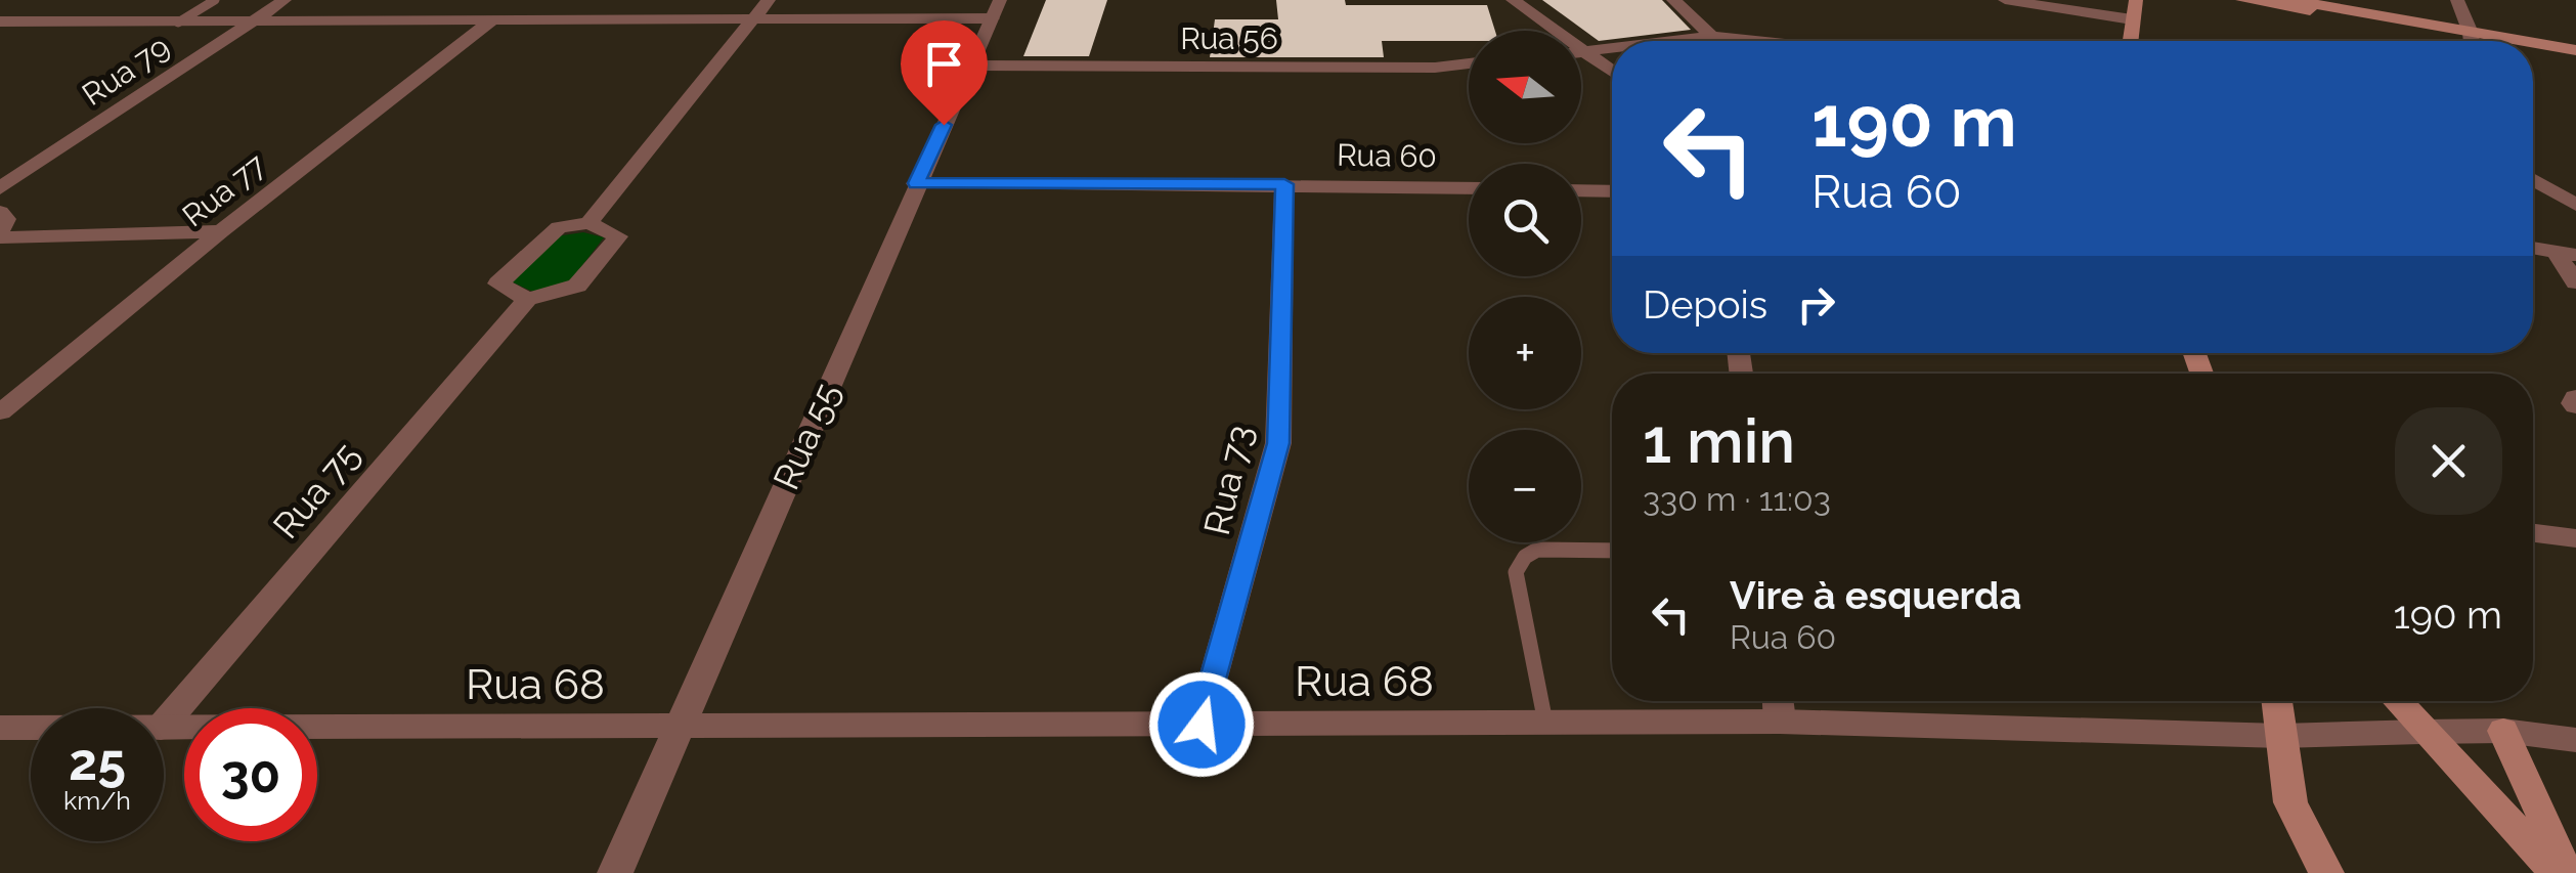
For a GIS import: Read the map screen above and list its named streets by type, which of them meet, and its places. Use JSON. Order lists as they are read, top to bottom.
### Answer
{
  "streets": {
    "street": [
      "Rua 56",
      "Rua 79",
      "Rua 60",
      "Rua 77",
      "Rua 55",
      "Rua 73",
      "Rua 75",
      "Rua 68"
    ]
  },
  "crossings": [
    ["Rua 56", "Rua 55"],
    ["Rua 60", "Rua 55"],
    ["Rua 60", "Rua 73"],
    ["Rua 55", "Rua 68"],
    ["Rua 73", "Rua 68"]
  ],
  "north": "left",
  "page": {
    "map_buttons": ["+", "−"],
    "turn": ["190 m", "Rua 60"],
    "then": "Depois",
    "heading": ["1 min", "330 m · 11:03"],
    "list": [
      {
        "name": "Vire à esquerda",
        "note": "Rua 60",
        "value": "190 m"
      }
    ],
    "speed": "25 km/h",
    "limit": "30"
  }
}
